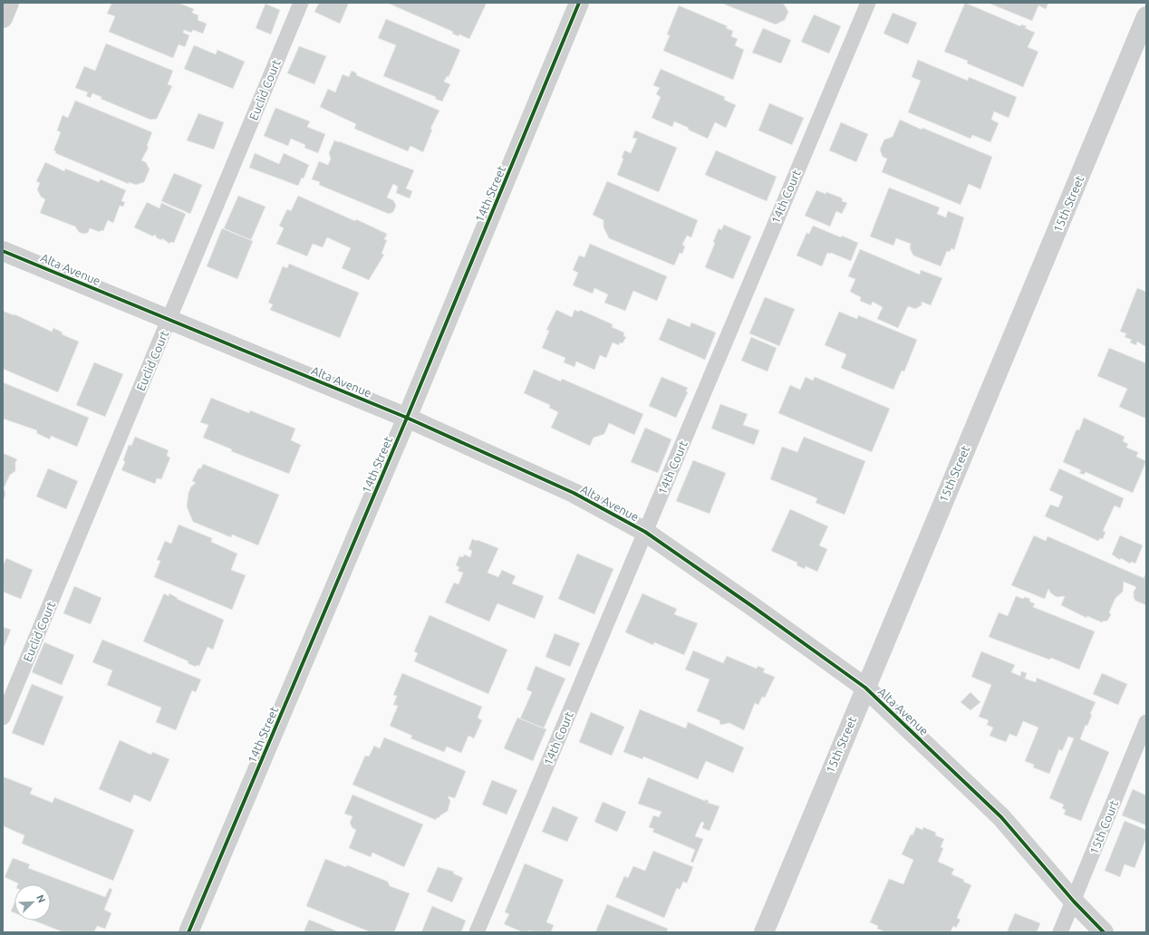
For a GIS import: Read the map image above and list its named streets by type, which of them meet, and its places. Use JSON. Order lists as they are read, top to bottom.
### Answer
{
  "streets": {
    "street": ["14th Street", "15th Street", "Alta Avenue"],
    "lane": ["Euclid Court", "14th Court", "15th Court"]
  },
  "crossings": [
    ["Euclid Court", "Alta Avenue"],
    ["14th Street", "Alta Avenue"],
    ["14th Court", "Alta Avenue"],
    ["15th Street", "Alta Avenue"],
    ["Alta Avenue", "15th Court"]
  ],
  "north": "top right"
}
